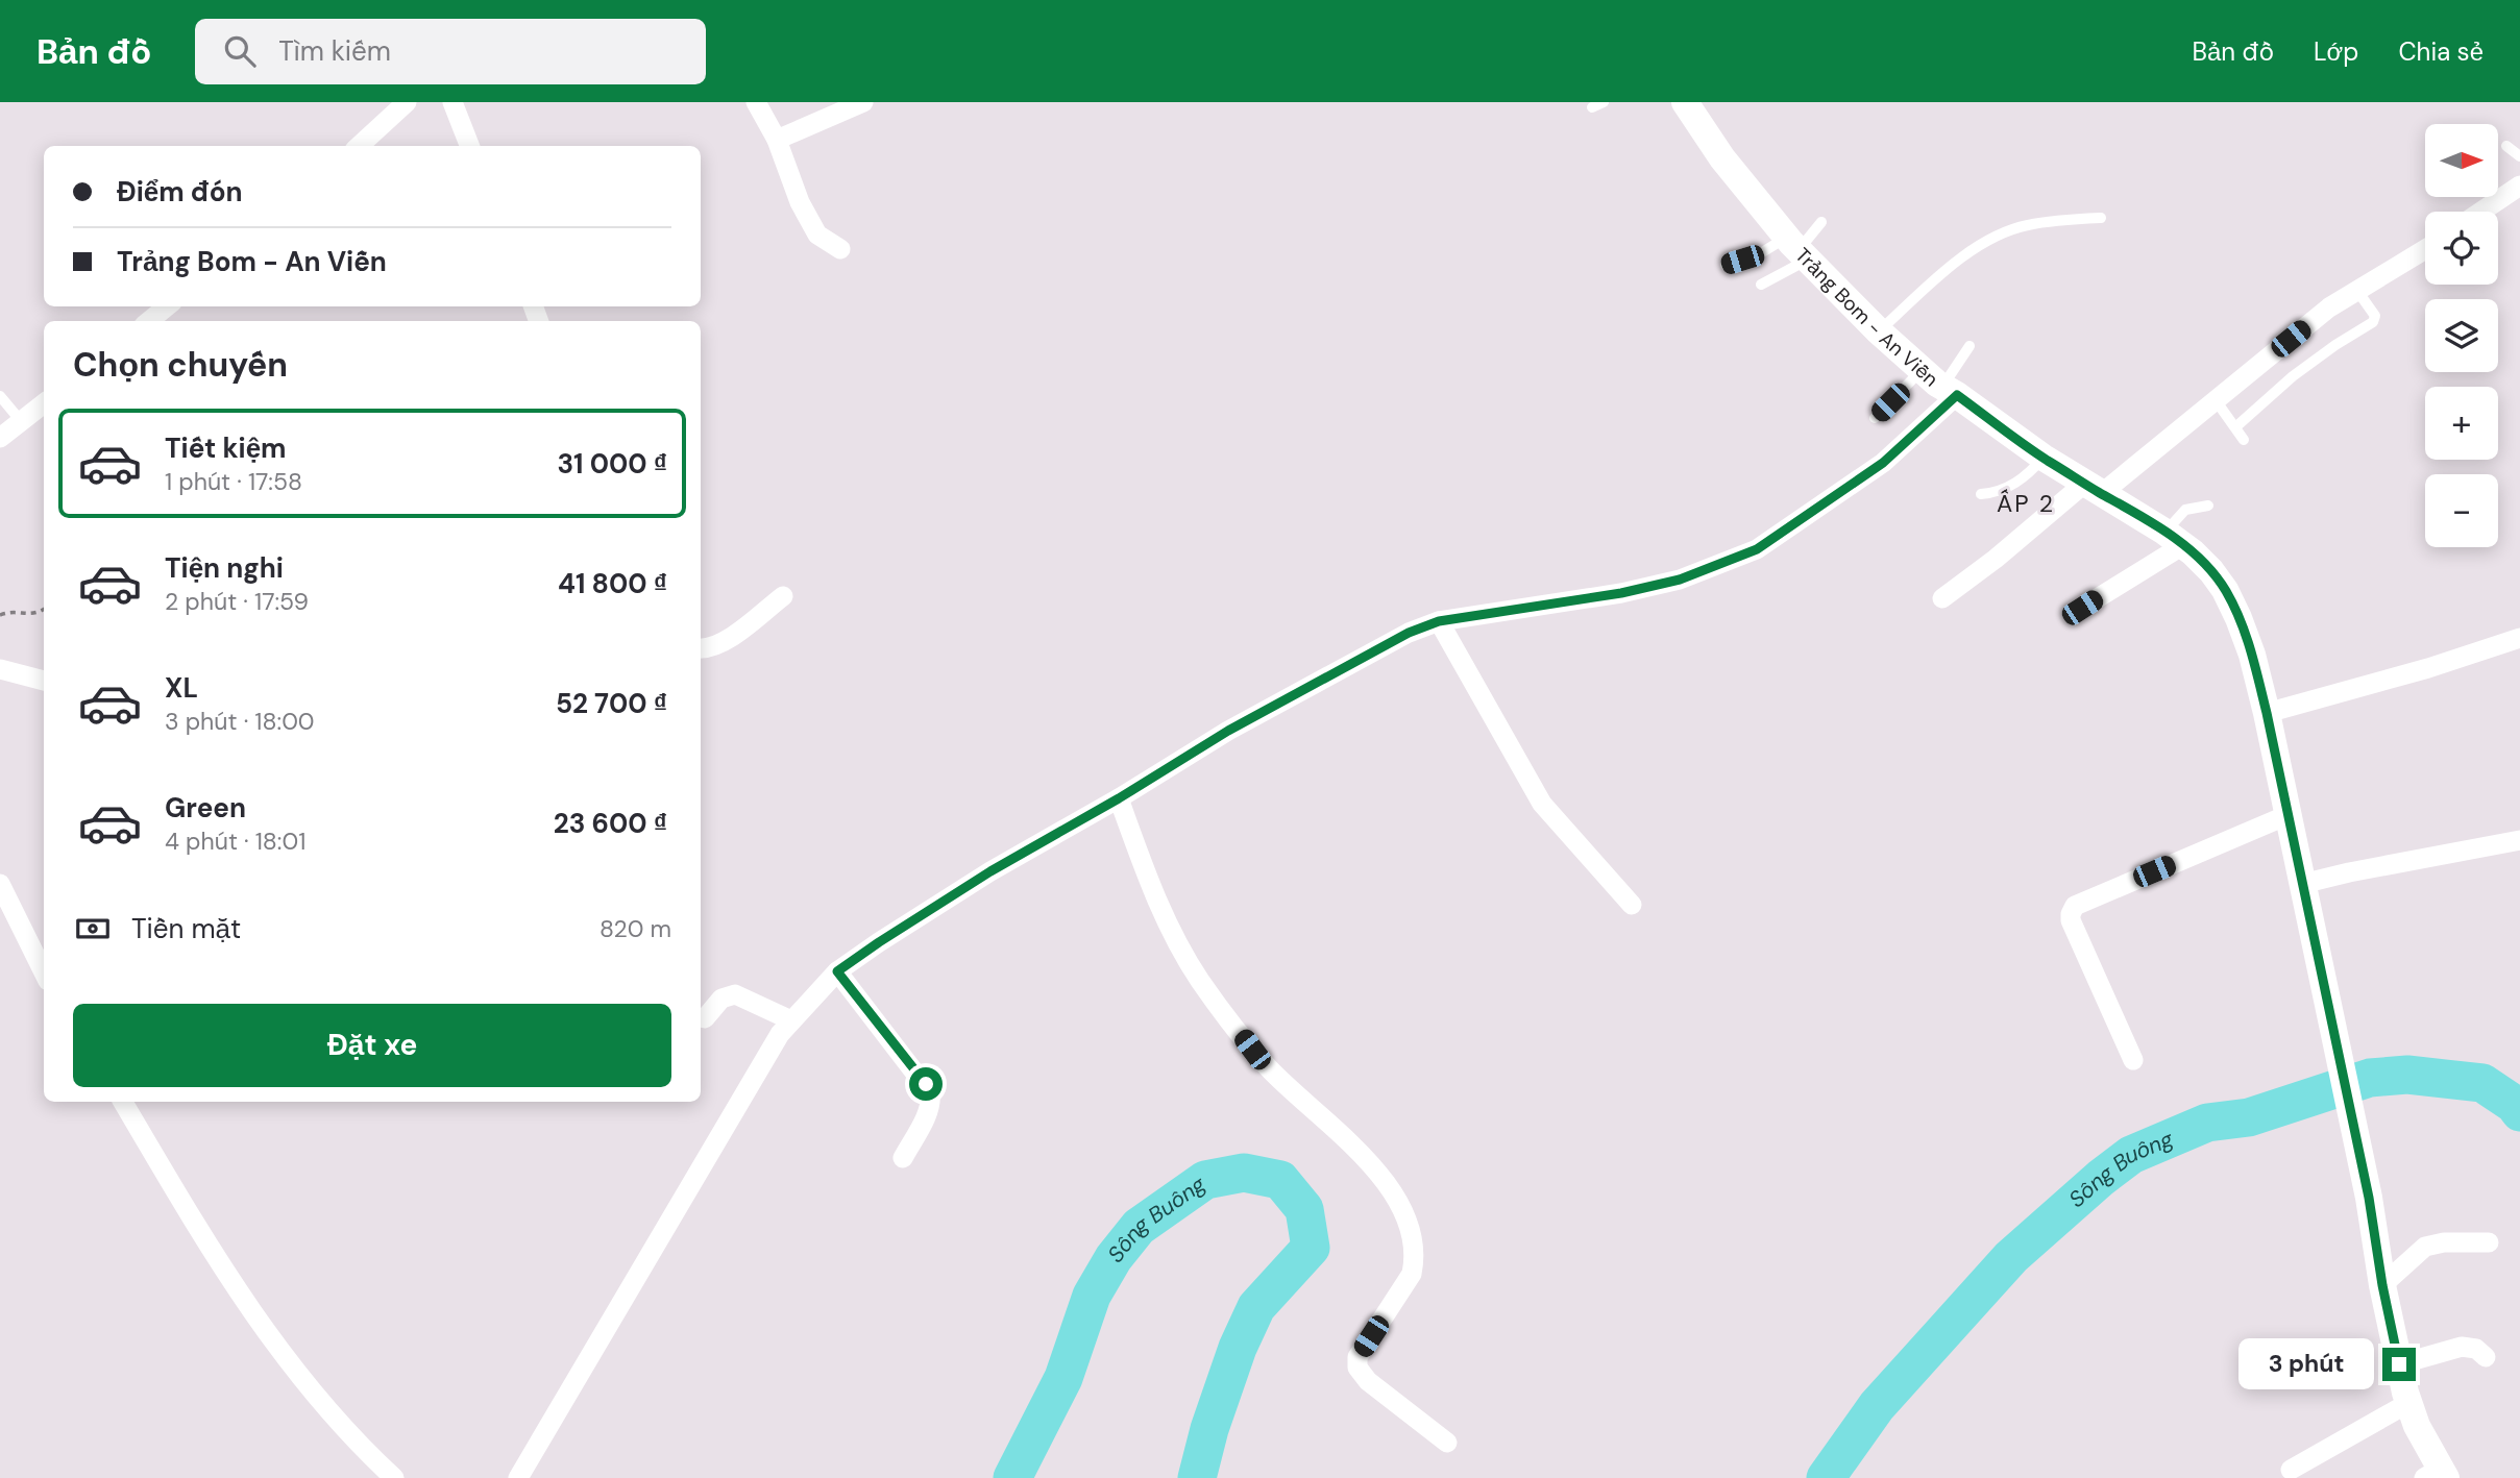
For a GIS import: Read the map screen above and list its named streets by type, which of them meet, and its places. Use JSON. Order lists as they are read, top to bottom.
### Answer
{
  "streets": {
    "main road": ["Trảng Bom - An Viễn"]
  },
  "districts": ["ẤP 2"],
  "water": ["Sông Buông"],
  "north": "right",
  "page": {
    "header": "Bản đồ",
    "search": "Tìm kiếm",
    "nav": ["Bản đồ", "Lớp", "Chia sẻ"],
    "map_buttons": ["+", "−"],
    "banner": ["Điểm đón", "Trảng Bom - An Viễn"],
    "heading": "Chọn chuyến",
    "list": [
      {
        "name": "Tiết kiệm",
        "note": "1 phút · 17:58",
        "value": "31 000 ₫"
      },
      {
        "name": "Tiện nghi",
        "note": "2 phút · 17:59",
        "value": "41 800 ₫"
      },
      {
        "name": "XL",
        "note": "3 phút · 18:00",
        "value": "52 700 ₫"
      },
      {
        "name": "Green",
        "note": "4 phút · 18:01",
        "value": "23 600 ₫"
      }
    ],
    "pay": ["Tiền mặt", "820 m"],
    "buttons": "Đặt xe",
    "bubble": "3 phút"
  }
}
